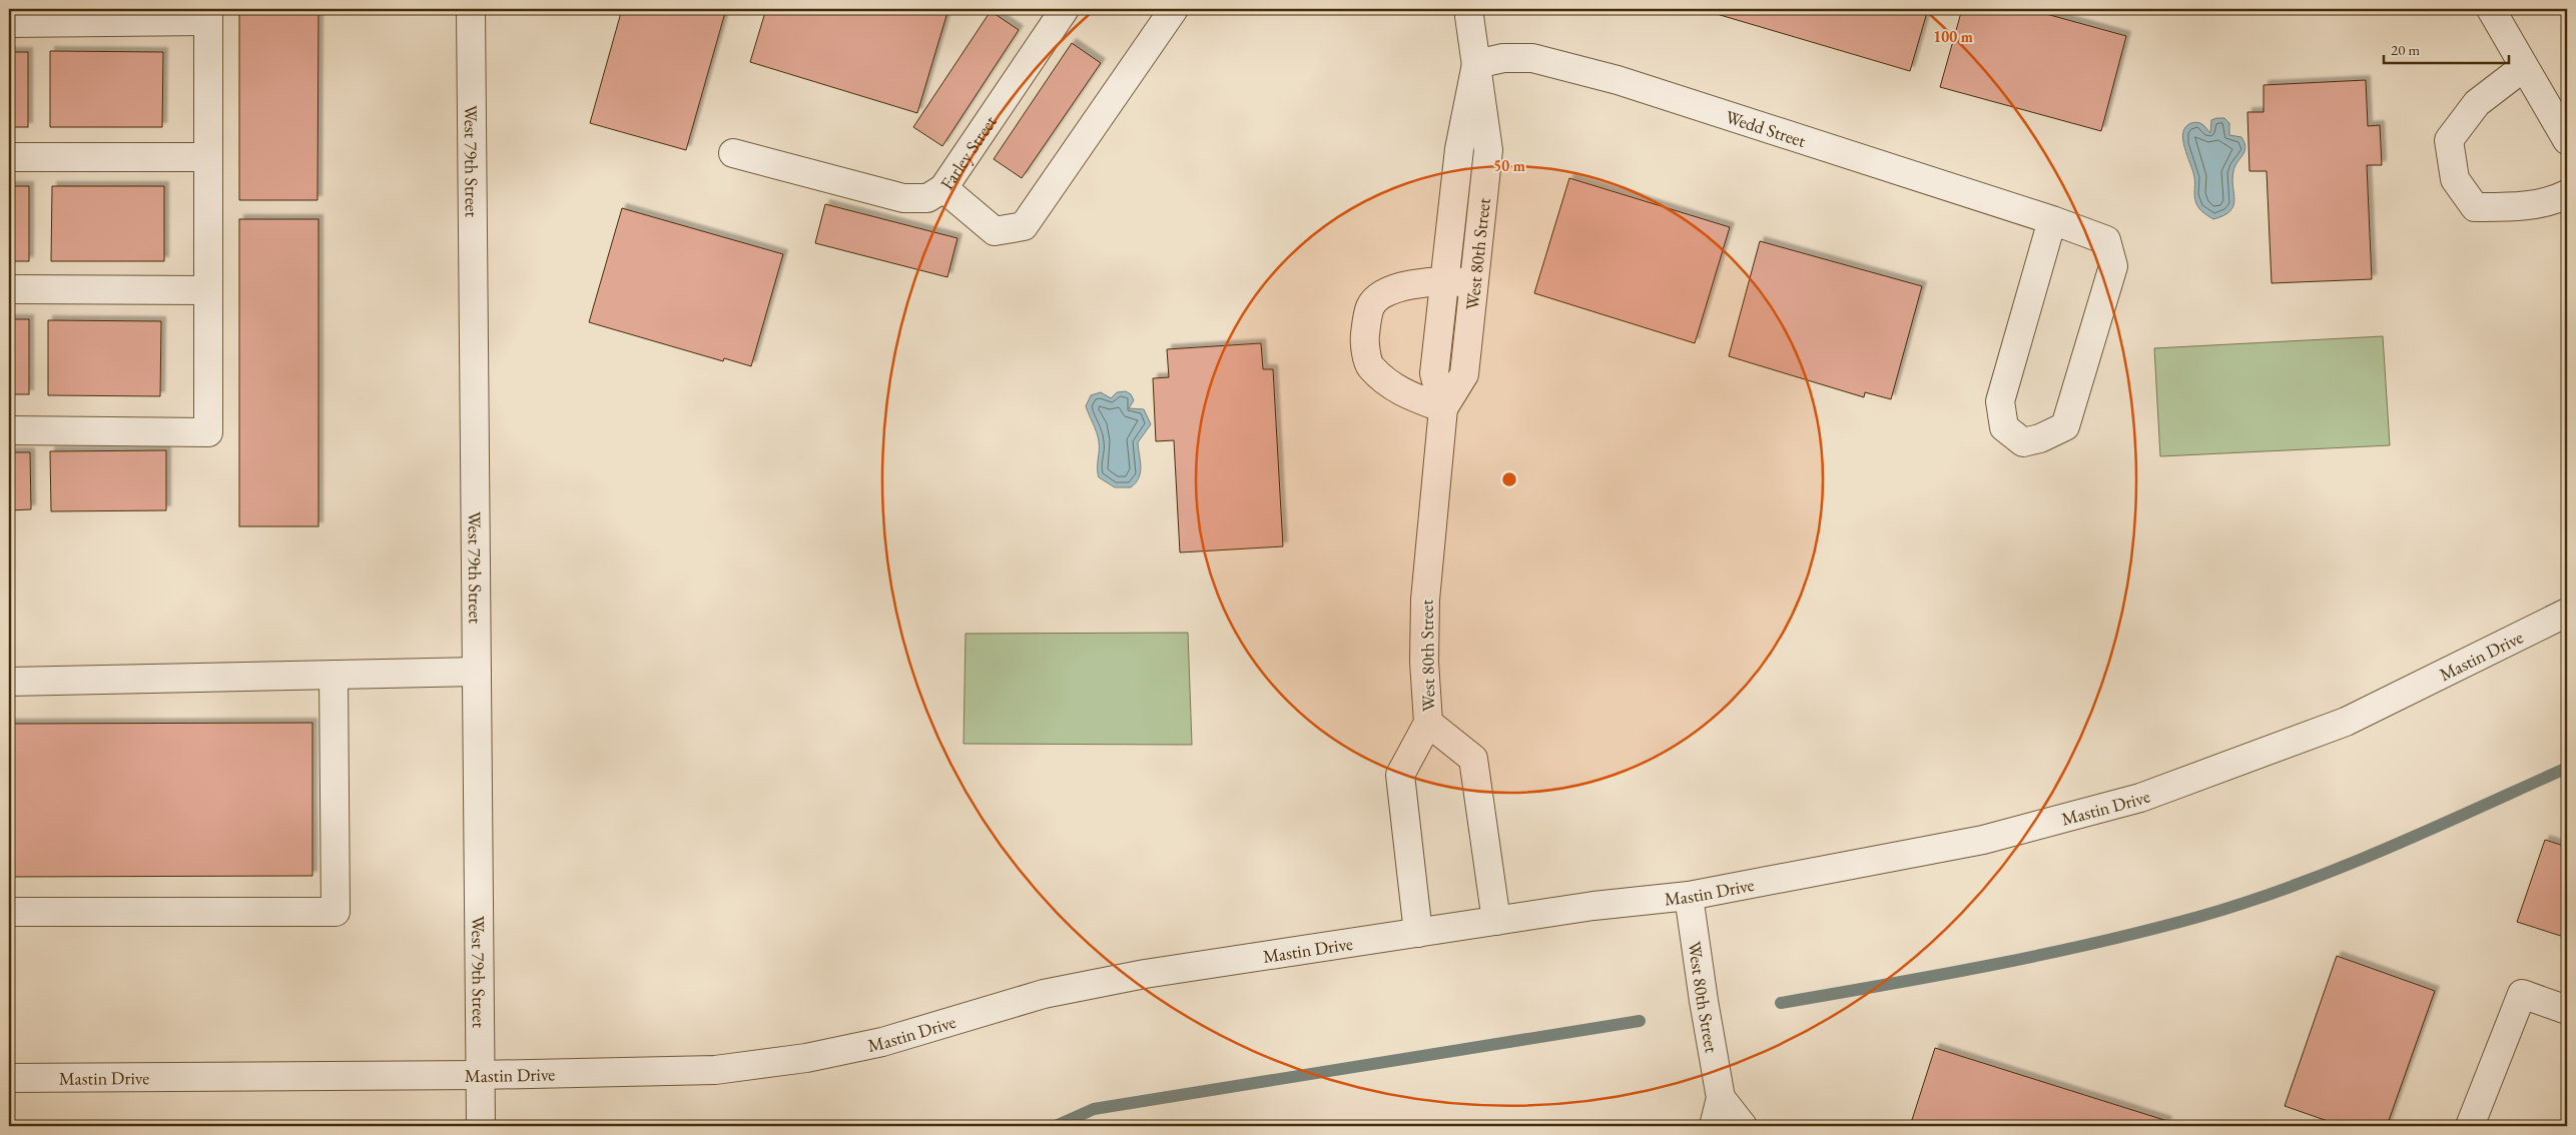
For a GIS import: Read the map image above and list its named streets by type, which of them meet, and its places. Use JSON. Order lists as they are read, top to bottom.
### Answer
{
  "streets": {
    "street": [
      "Wedd Street",
      "Farley Street",
      "West 79th Street",
      "West 80th Street",
      "Mastin Drive"
    ]
  },
  "crossings": [
    ["Wedd Street", "West 80th Street"],
    ["West 79th Street", "Mastin Drive"],
    ["West 80th Street", "Mastin Drive"]
  ],
  "scale_bar": "20 m",
  "rings": ["100 m", "50 m"]
}
